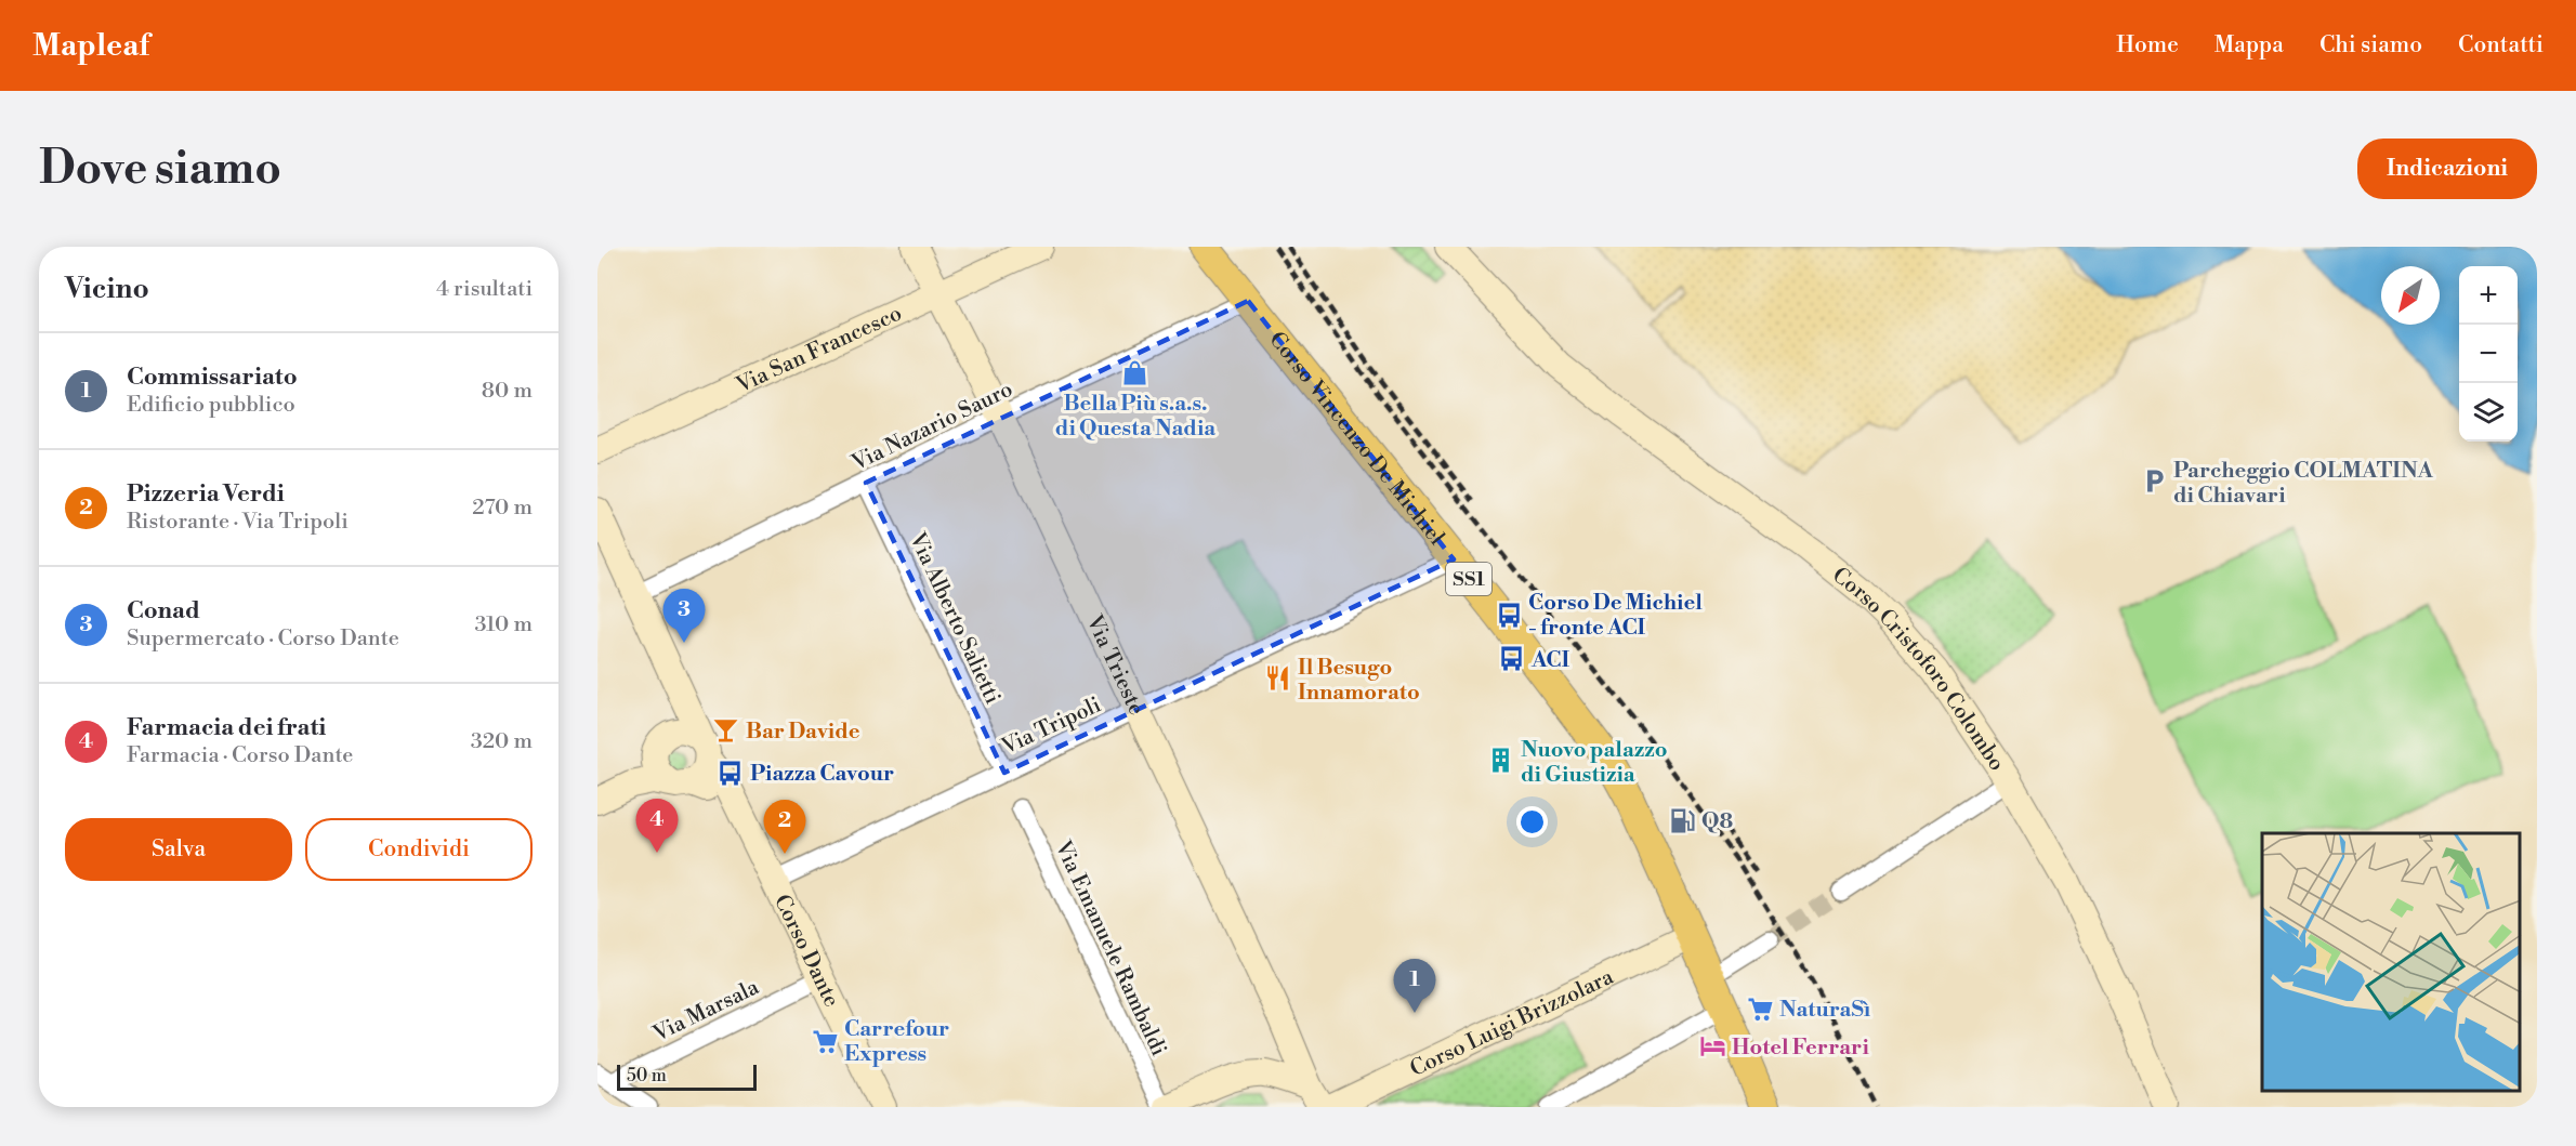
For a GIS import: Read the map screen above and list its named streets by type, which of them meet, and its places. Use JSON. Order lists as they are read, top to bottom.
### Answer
{
  "streets": {
    "main road": ["Corso Vincenzo De Michiel", "SS1"],
    "street": [
      "Via San Francesco",
      "Via Nazario Sauro",
      "Via Alberto Salietti",
      "Via Trieste",
      "Corso Cristoforo Colombo",
      "Via Tripoli",
      "Via Emanuele Rambaldi",
      "Corso Dante",
      "Via Marsala",
      "Corso Luigi Brizzolara"
    ]
  },
  "crossings": [
    ["Via San Francesco", "Via Trieste"],
    ["Via Nazario Sauro", "Corso Vincenzo De Michiel"],
    ["Via Nazario Sauro", "Via Alberto Salietti"],
    ["Via Nazario Sauro", "Via Trieste"],
    ["Via Nazario Sauro", "Corso Dante"],
    ["Corso Vincenzo De Michiel", "Via Tripoli"],
    ["Corso Vincenzo De Michiel", "Corso Luigi Brizzolara"],
    ["Via Alberto Salietti", "Via Tripoli"],
    ["Via Trieste", "Via Tripoli"],
    ["Via Tripoli", "Corso Dante"],
    ["Corso Dante", "Via Marsala"]
  ],
  "places": {
    "shop": ["Bella Più s.a.s. di Questa Nadia"],
    "parking": ["Parcheggio COLMATINA di Chiavari"],
    "bus stop": ["Corso De Michiel - fronte ACI", "ACI", "Piazza Cavour"],
    "restaurant": ["Il Besugo Innamorato"],
    "bar": ["Bar Davide"],
    "building": ["Nuovo palazzo di Giustizia"],
    "fuel station": ["Q8"],
    "supermarket": ["NaturaSì", "Carrefour Express"],
    "hotel": ["Hotel Ferrari"]
  },
  "scale_bar": "50 m",
  "north": "bottom left",
  "page": {
    "header": "Mapleaf",
    "nav": [
      "Home",
      "Mappa",
      "Chi siamo",
      "Contatti"
    ],
    "buttons": [
      "Indicazioni",
      ["Salva", "Condividi"]
    ],
    "title": "Dove siamo",
    "heading": ["Vicino", "4 risultati"],
    "map_buttons": ["+", "−"],
    "list": [
      {
        "mark": "1",
        "name": "Commissariato",
        "note": "Edificio pubblico",
        "value": "80 m"
      },
      {
        "mark": "2",
        "name": "Pizzeria Verdi",
        "note": "Ristorante · Via Tripoli",
        "value": "270 m"
      },
      {
        "mark": "3",
        "name": "Conad",
        "note": "Supermercato · Corso Dante",
        "value": "310 m"
      },
      {
        "mark": "4",
        "name": "Farmacia dei frati",
        "note": "Farmacia · Corso Dante",
        "value": "320 m"
      }
    ],
    "pins": [
      "3",
      "4",
      "2",
      "1"
    ],
    "scale": "50 m"
  }
}
